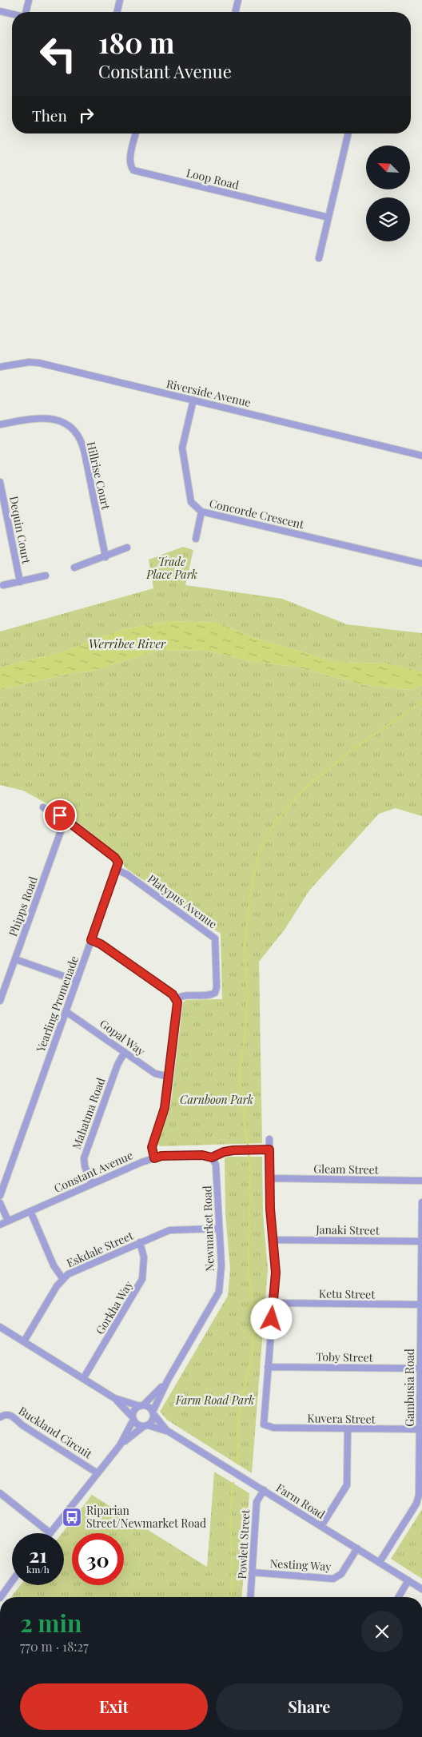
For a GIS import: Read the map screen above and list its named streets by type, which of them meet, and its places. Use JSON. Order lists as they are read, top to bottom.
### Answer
{
  "streets": {
    "street": [
      "Loop Road",
      "Riverside Avenue",
      "Hillrise Court",
      "Concorde Crescent",
      "Dequin Court",
      "Platypus Avenue",
      "Phipps Road",
      "Yearling Promenade",
      "Gopal Way",
      "Mahatma Road",
      "Gleam Street",
      "Constant Avenue",
      "Newmarket Road",
      "Janaki Street",
      "Eskdale Street",
      "Ketu Street",
      "Gorkha Way",
      "Toby Street",
      "Gambusia Road",
      "Kuvera Street",
      "Buckland Circuit",
      "Farm Road",
      "Powlett Street",
      "Nesting Way"
    ]
  },
  "crossings": [
    ["Riverside Avenue", "Concorde Crescent"],
    ["Platypus Avenue", "Yearling Promenade"],
    ["Yearling Promenade", "Gopal Way"],
    ["Gopal Way", "Mahatma Road"],
    ["Mahatma Road", "Constant Avenue"],
    ["Constant Avenue", "Newmarket Road"],
    ["Newmarket Road", "Eskdale Street"],
    ["Newmarket Road", "Farm Road"],
    ["Janaki Street", "Gambusia Road"],
    ["Eskdale Street", "Gorkha Way"],
    ["Ketu Street", "Gambusia Road"],
    ["Toby Street", "Gambusia Road"],
    ["Toby Street", "Kuvera Street"],
    ["Gambusia Road", "Kuvera Street"],
    ["Gambusia Road", "Farm Road"],
    ["Farm Road", "Powlett Street"],
    ["Farm Road", "Nesting Way"],
    ["Powlett Street", "Nesting Way"]
  ],
  "water": ["Werribee River"],
  "parks": ["Trade Place Park", "Carnboon Park", "Farm Road Park"],
  "places": {
    "bus stop": ["Riparian Street/Newmarket Road"]
  },
  "north": "top left",
  "page": {
    "turn": ["180 m", "Constant Avenue"],
    "then": "Then",
    "speed": "21 km/h",
    "limit": "30",
    "heading": ["2 min", "770 m · 18:27"],
    "buttons": ["Exit", "Share"]
  }
}
